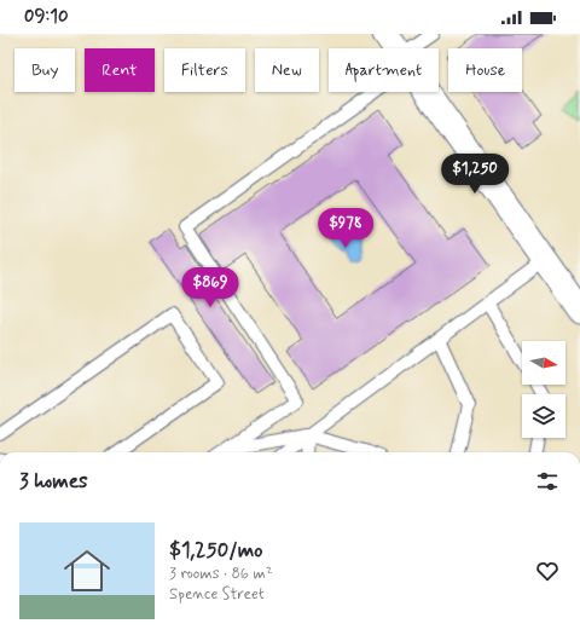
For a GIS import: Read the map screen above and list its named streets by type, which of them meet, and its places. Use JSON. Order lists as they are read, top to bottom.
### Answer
{
  "north": "right",
  "page": {
    "status": "09:10",
    "chip": [
      "Buy",
      "Rent",
      "Filters",
      "New",
      "Apartment",
      "House"
    ],
    "price": ["$1,250", "$978", "$869"],
    "heading": "3 homes",
    "list": [
      {
        "name": "$1,250/mo",
        "note": "3 rooms · 86 m² · Spence Street"
      }
    ]
  }
}
